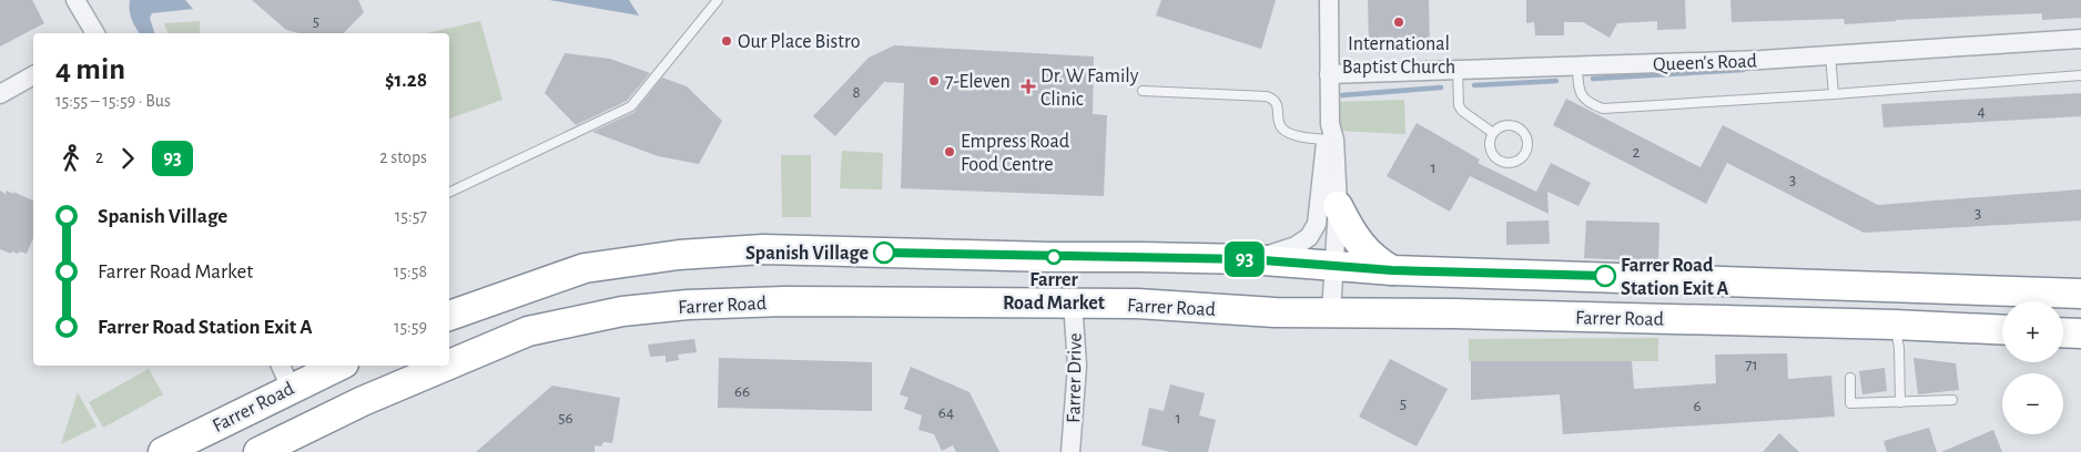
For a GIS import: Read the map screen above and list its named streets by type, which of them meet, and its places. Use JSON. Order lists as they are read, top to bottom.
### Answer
{
  "streets": {
    "highway": ["Farrer Road"],
    "street": ["Queen's Road", "Farrer Drive"]
  },
  "crossings": [
    ["Farrer Road", "Farrer Drive"]
  ],
  "places": {
    "other": [
      "International Baptist Church",
      "Our Place Bistro",
      "7-Eleven",
      "Empress Road Food Centre",
      "Spanish Village",
      "Farrer Road Market",
      "Farrer Road Station Exit A"
    ],
    "health": ["Dr. W Family Clinic"]
  },
  "lines": ["bus line 93"],
  "house_numbers": [
    "5",
    "8",
    "4",
    "2",
    "1",
    "3",
    "3",
    "71",
    "66",
    "5",
    "6",
    "64",
    "56",
    "1"
  ],
  "page": {
    "on_map": "93",
    "heading": ["4 min", "15:55 – 15:59 · Bus", "$1.28"],
    "legs": ["2", "93", "2 stops"],
    "list": [
      {
        "name": "Spanish Village",
        "value": "15:57"
      },
      {
        "name": "Farrer Road Market",
        "value": "15:58"
      },
      {
        "name": "Farrer Road Station Exit A",
        "value": "15:59"
      }
    ],
    "map_buttons": ["+", "−"]
  }
}
